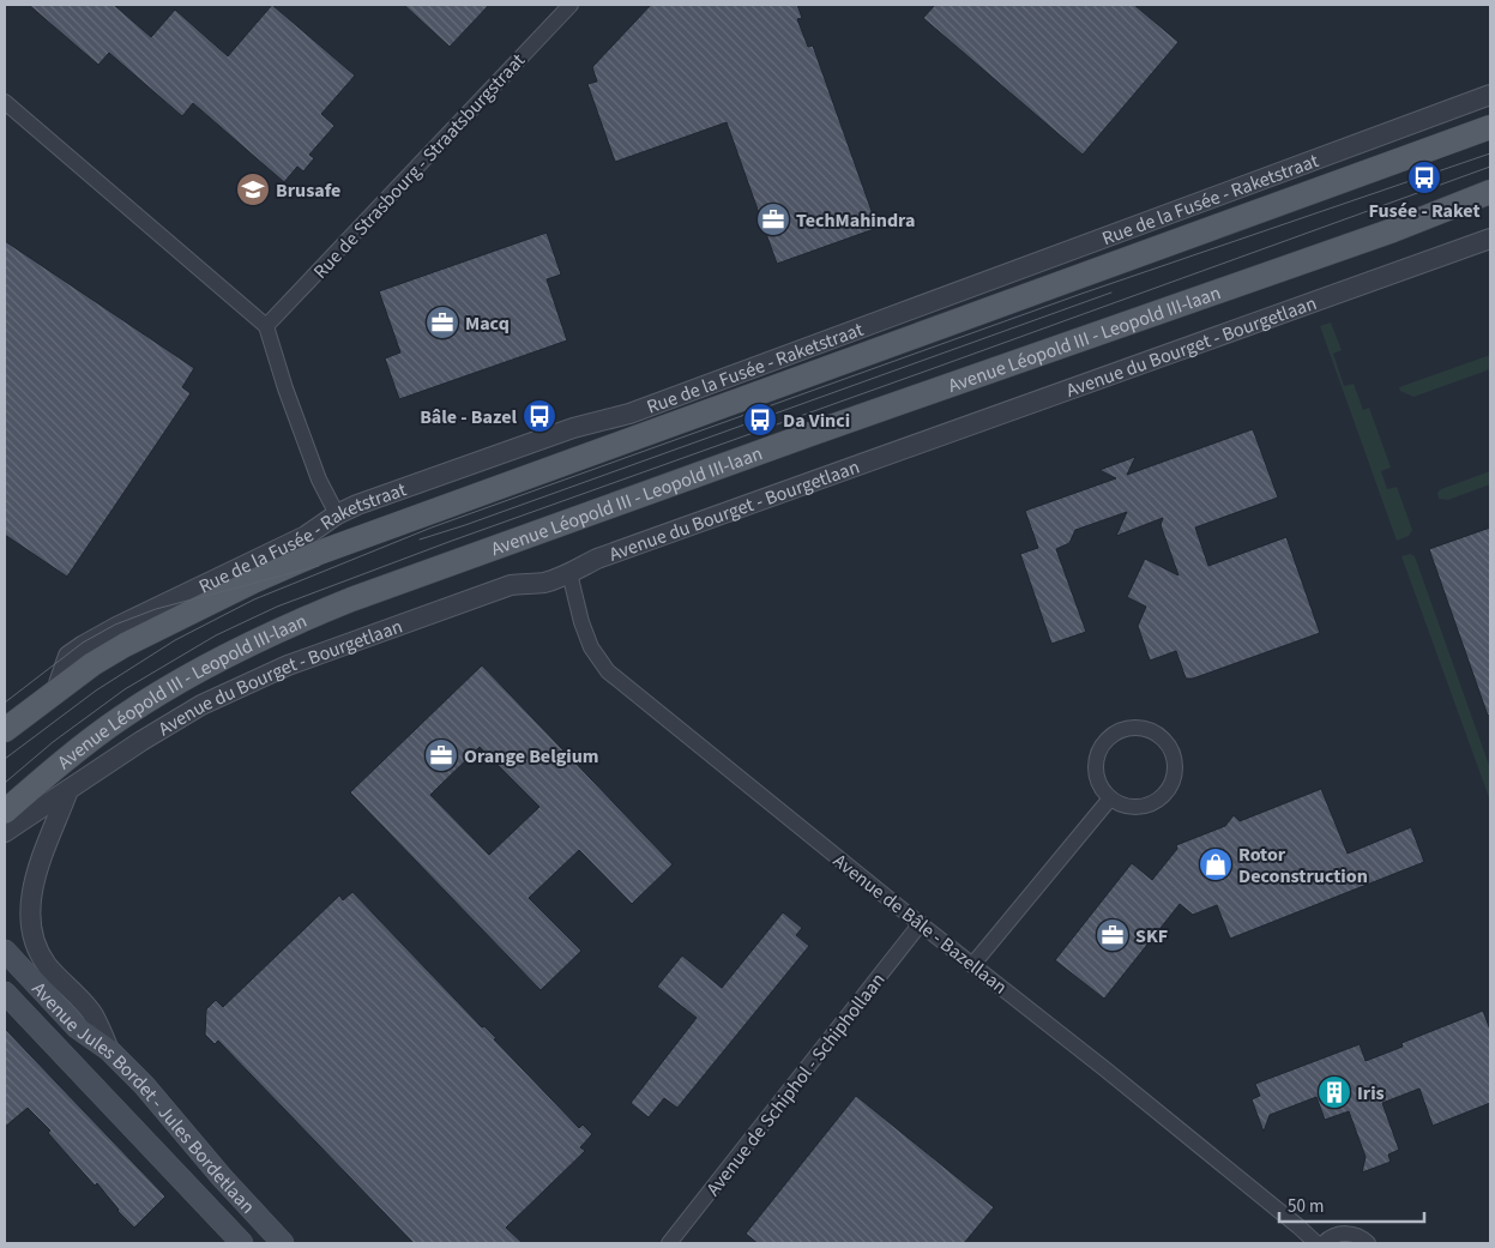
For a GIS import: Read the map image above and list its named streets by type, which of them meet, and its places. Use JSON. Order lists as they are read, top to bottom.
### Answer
{
  "streets": {
    "main road": ["Avenue Léopold III - Leopold III-laan", "Avenue Jules Bordet - Jules Bordetlaan"],
    "street": [
      "Rue de Strasbourg - Straatsburgstraat",
      "Rue de la Fusée - Raketstraat",
      "Avenue du Bourget - Bourgetlaan",
      "Avenue de Bâle - Bazellaan",
      "Avenue de Schiphol - Schiphollaan"
    ]
  },
  "crossings": [
    ["Avenue du Bourget - Bourgetlaan", "Avenue de Bâle - Bazellaan"],
    ["Avenue de Bâle - Bazellaan", "Avenue de Schiphol - Schiphollaan"]
  ],
  "places": {
    "bus stop": ["Fusée - Raket", "Bâle - Bazel", "Da Vinci"],
    "school or university": ["Brusafe"],
    "office": [
      "TechMahindra",
      "Macq",
      "Orange Belgium",
      "SKF"
    ],
    "shop": ["Rotor Deconstruction"],
    "building": ["Iris"]
  },
  "scale_bar": "50 m"
}
